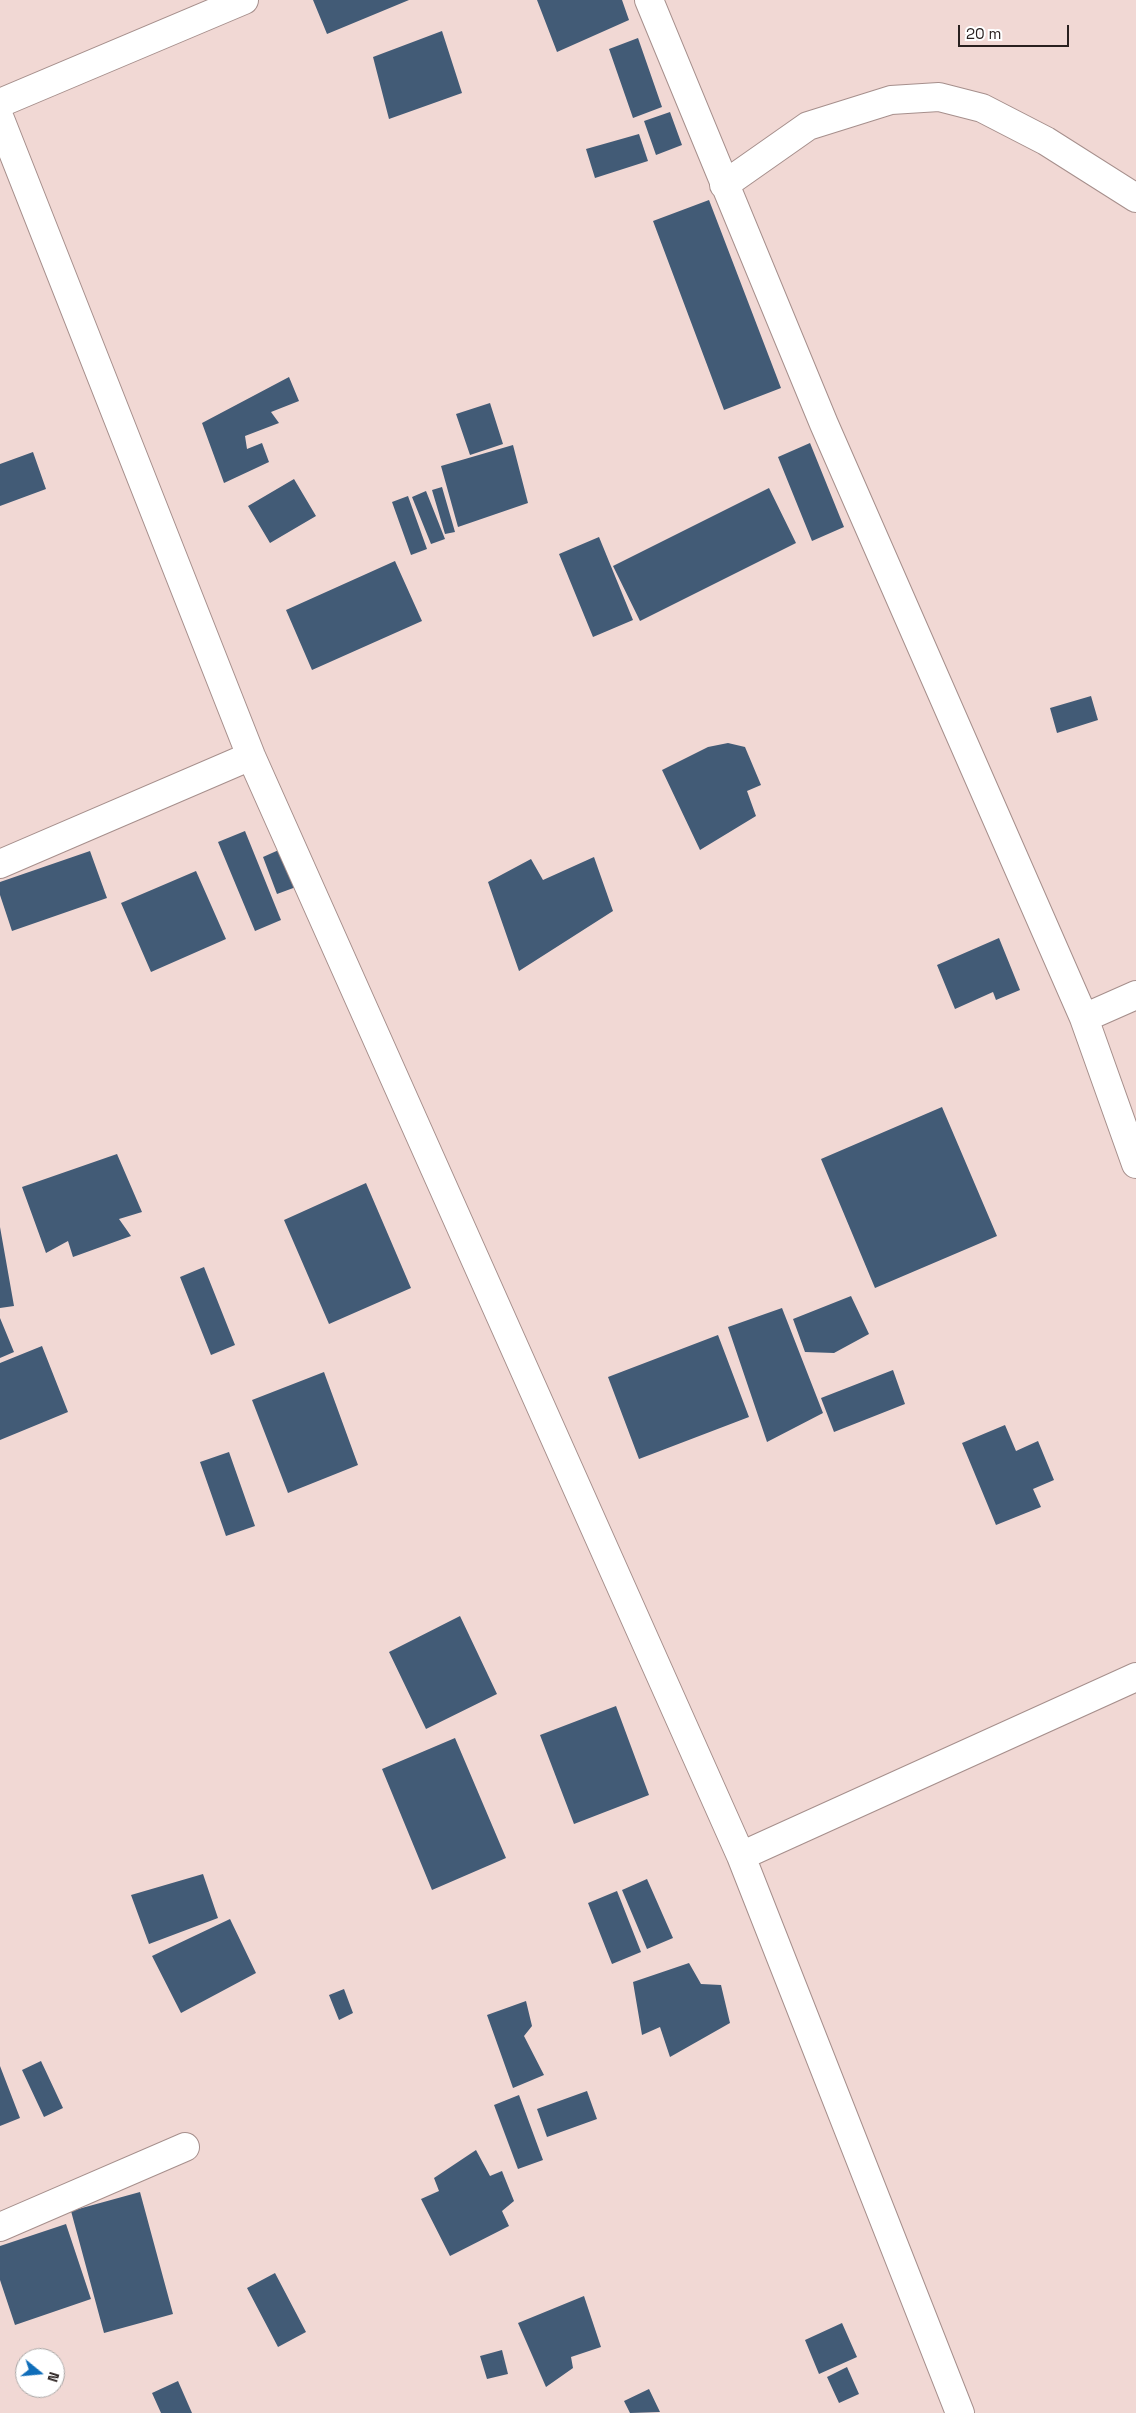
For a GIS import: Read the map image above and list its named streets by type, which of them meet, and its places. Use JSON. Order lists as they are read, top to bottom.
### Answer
{
  "scale_bar": "20 m",
  "north": "right"
}
